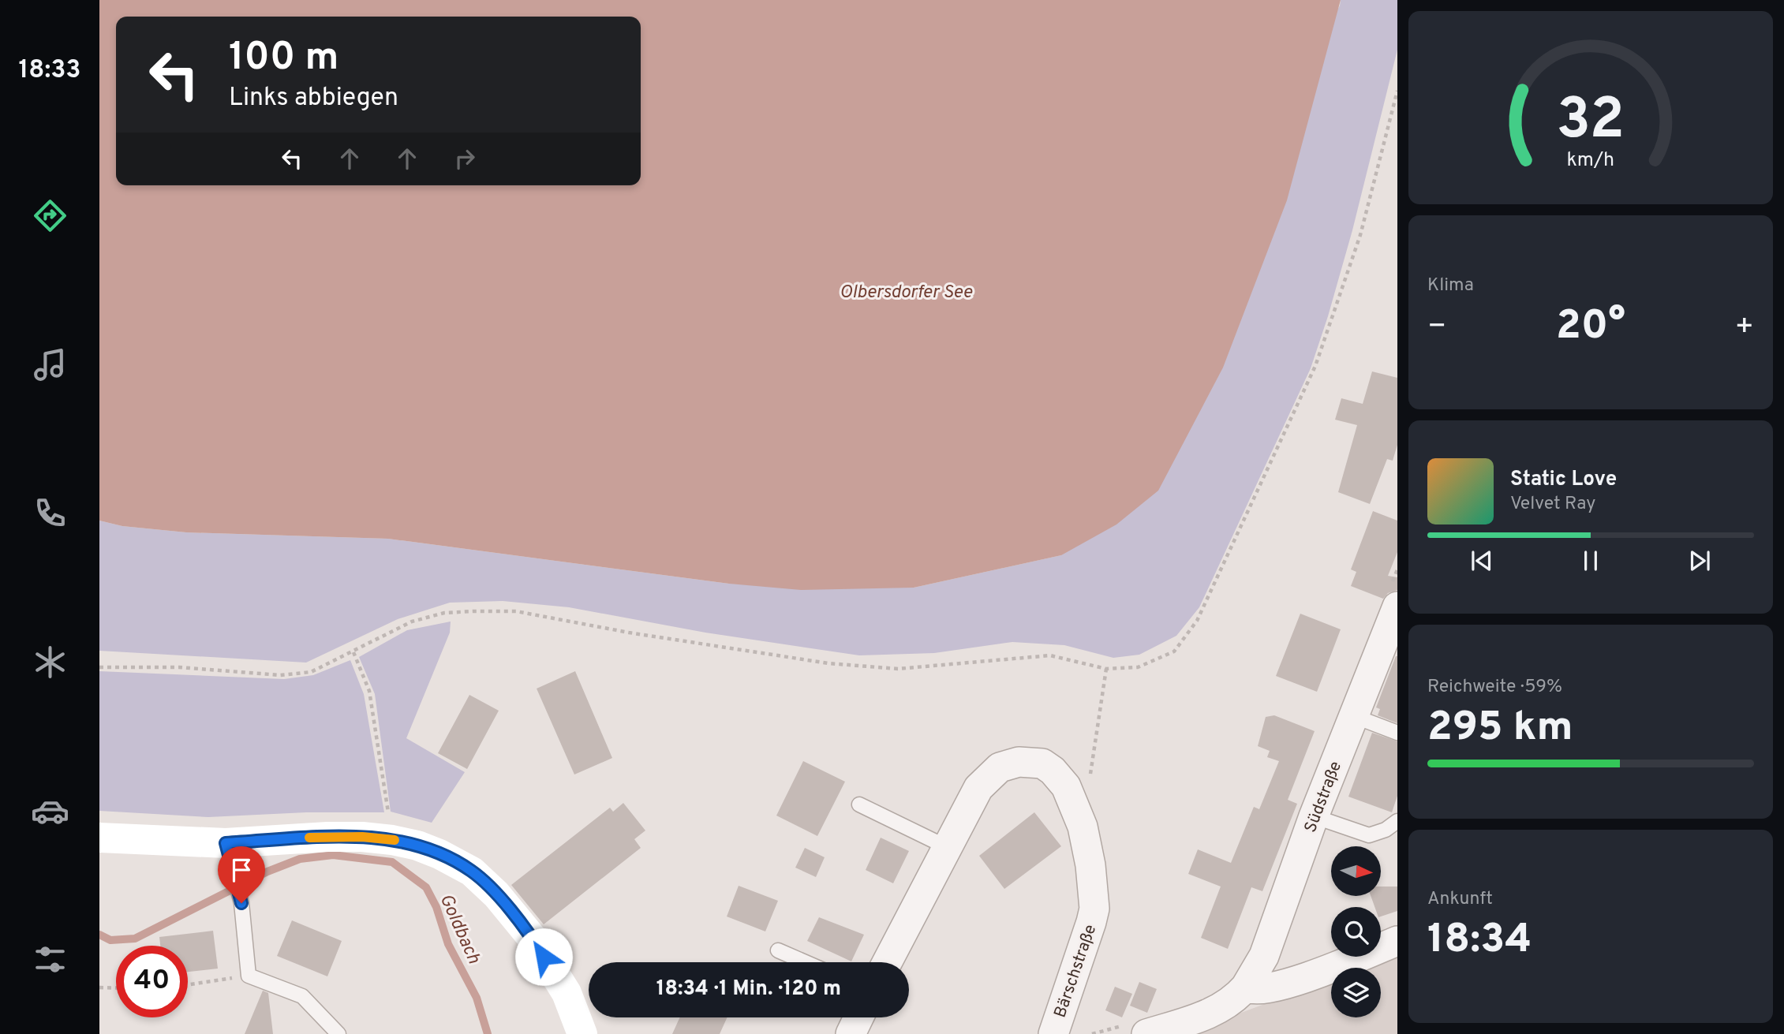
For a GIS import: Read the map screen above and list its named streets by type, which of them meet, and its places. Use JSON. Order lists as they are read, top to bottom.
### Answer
{
  "streets": {
    "street": ["Südstraße", "Bärschstraße"]
  },
  "water": ["Olbersdorfer See", "Goldbach"],
  "north": "right",
  "page": {
    "tabs": "18:33",
    "turn": ["100 m", "Links abbiegen"],
    "tile": [
      "Klima",
      ["Reichweite · 59%", "295 km"],
      ["Ankunft", "18:34"]
    ],
    "heat": ["−", "20°", "+"],
    "song": ["Static Love", "Velvet Ray"],
    "limit": "40",
    "trip": "18:34 · 1 Min. · 120 m",
    "gauge": ["32", "km/h"]
  }
}
